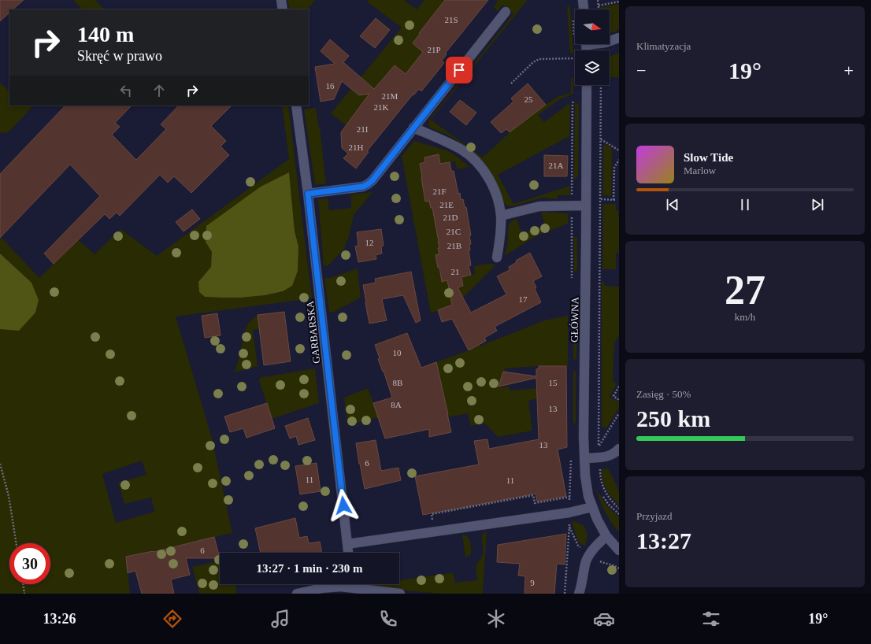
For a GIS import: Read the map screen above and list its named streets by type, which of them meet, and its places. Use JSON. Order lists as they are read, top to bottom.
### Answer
{
  "streets": {
    "street": ["GŁÓWNA", "GARBARSKA"]
  },
  "house_numbers": [
    "21S",
    "21P",
    "16",
    "21M",
    "25",
    "21K",
    "21I",
    "21H",
    "21A",
    "21F",
    "21E",
    "21D",
    "21C",
    "12",
    "21B",
    "21",
    "17",
    "10",
    "8B",
    "15",
    "8A",
    "13",
    "13",
    "6",
    "11",
    "11",
    "6",
    "9"
  ],
  "north": "right",
  "page": {
    "tile": [
      "Klimatyzacja",
      ["27", "km/h"],
      ["Zasięg · 50%", "250 km"],
      ["Przyjazd", "13:27"]
    ],
    "turn": ["140 m", "Skręć w prawo"],
    "heat": ["−", "19°", "+"],
    "song": ["Slow Tide", "Marlow"],
    "limit": "30",
    "trip": "13:27 · 1 min · 230 m",
    "tabs": ["13:26", "19°"]
  }
}
